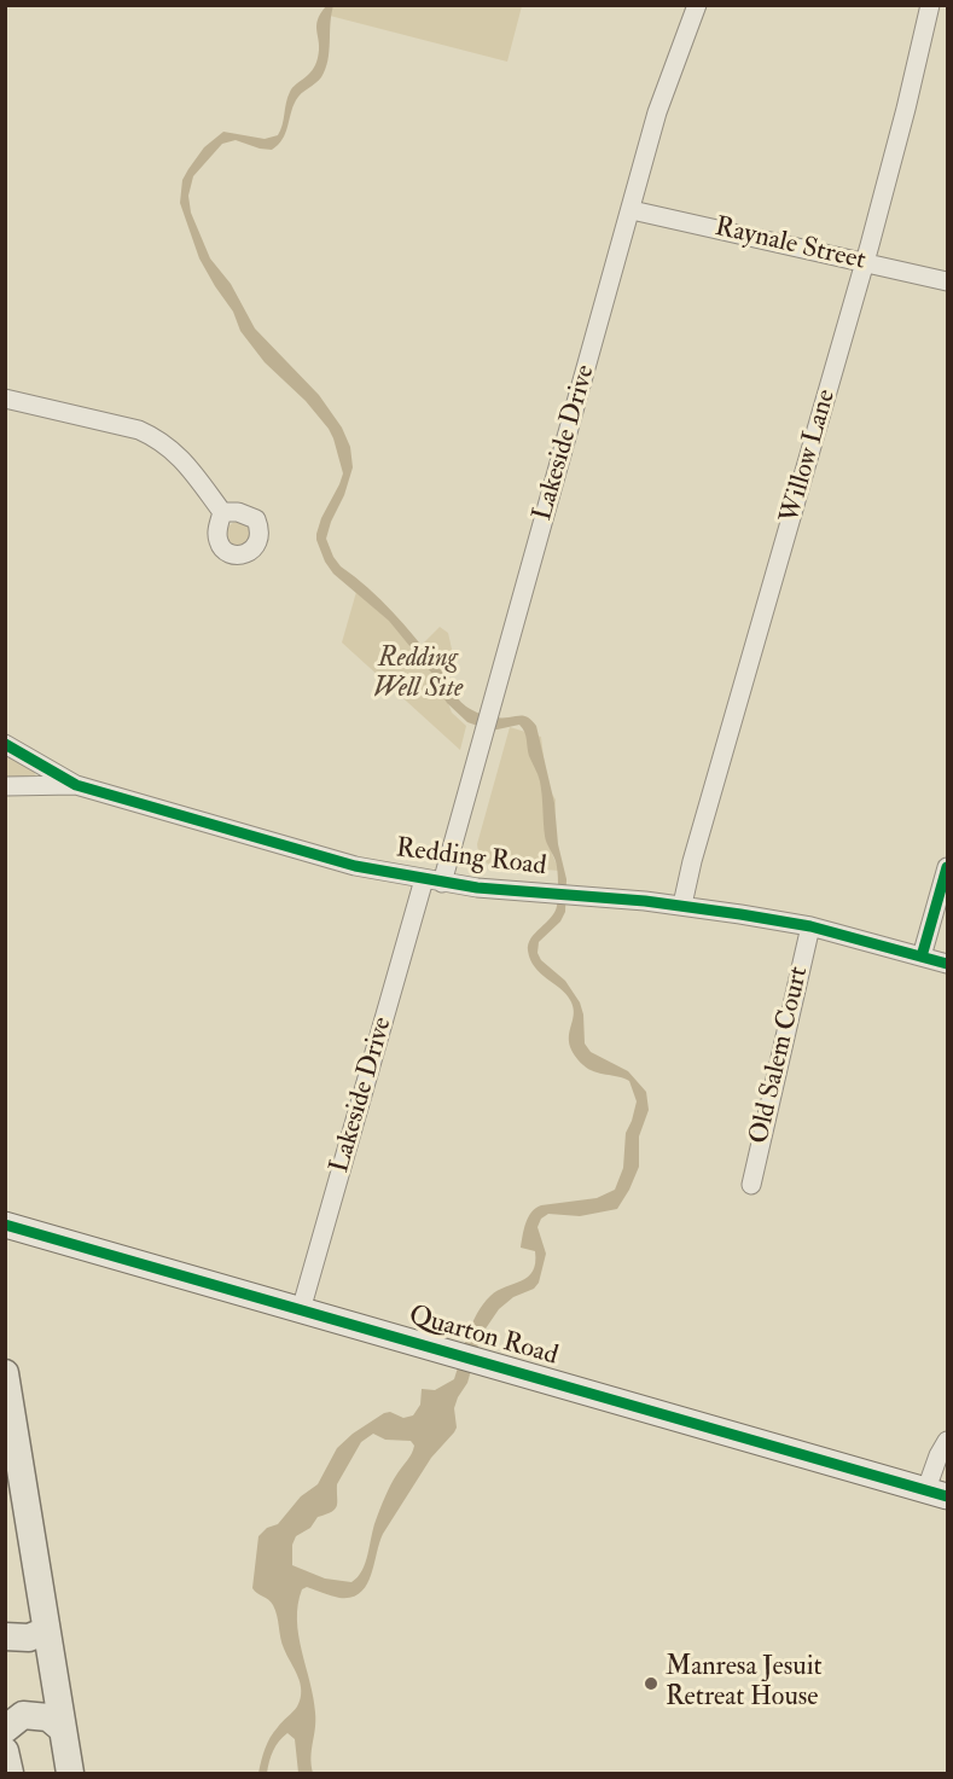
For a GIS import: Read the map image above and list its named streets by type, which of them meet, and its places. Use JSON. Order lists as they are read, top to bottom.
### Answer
{
  "streets": {
    "street": [
      "Raynale Street",
      "Lakeside Drive",
      "Willow Lane",
      "Redding Road",
      "Old Salem Court",
      "Quarton Road"
    ]
  },
  "crossings": [
    ["Raynale Street", "Lakeside Drive"],
    ["Raynale Street", "Willow Lane"],
    ["Lakeside Drive", "Redding Road"],
    ["Lakeside Drive", "Quarton Road"],
    ["Willow Lane", "Redding Road"],
    ["Redding Road", "Old Salem Court"]
  ],
  "parks": ["Redding Well Site"],
  "places": ["Manresa Jesuit Retreat House"]
}
